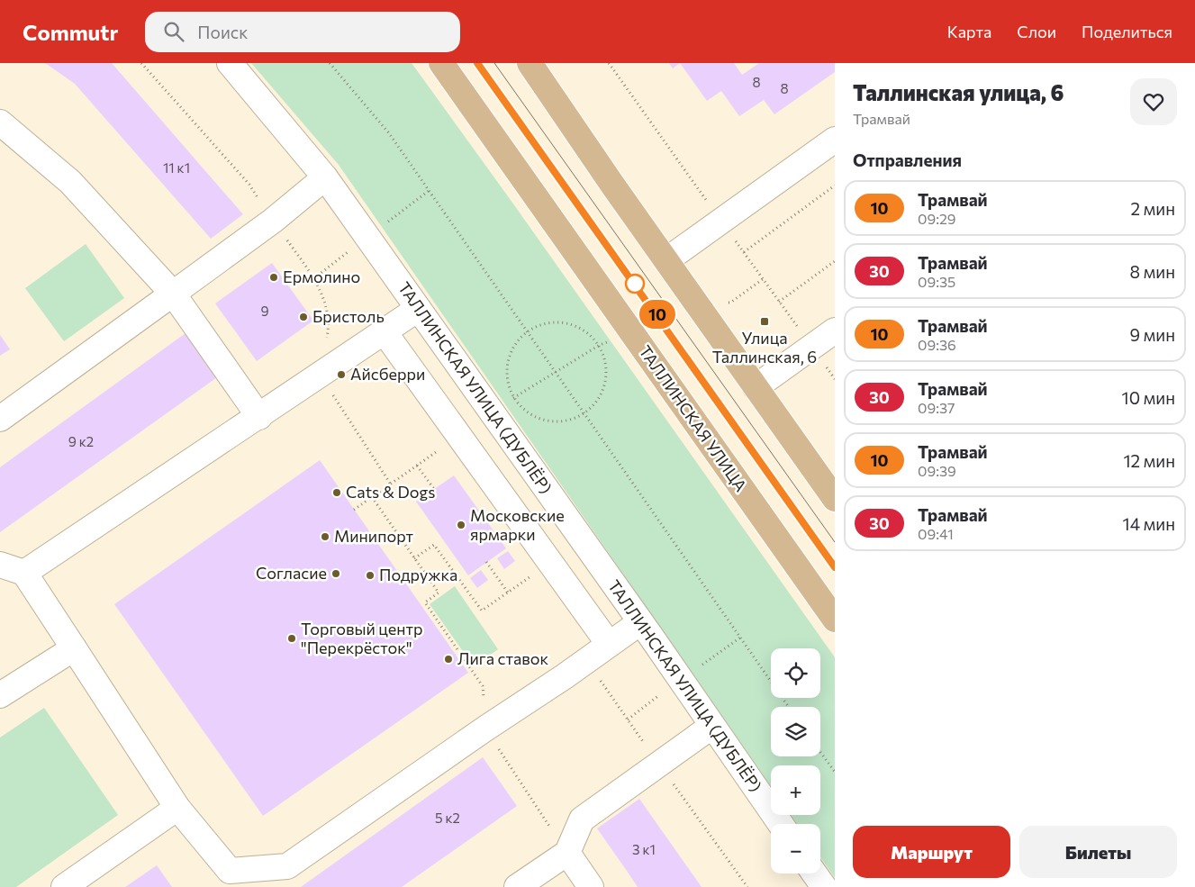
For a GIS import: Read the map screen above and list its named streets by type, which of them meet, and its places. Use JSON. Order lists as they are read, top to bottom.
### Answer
{
  "streets": {
    "main road": ["ТАЛЛИНСКАЯ УЛИЦА"],
    "street": ["ТАЛЛИНСКАЯ УЛИЦА (ДУБЛЁР)"]
  },
  "places": {
    "other": [
      "Ермолино",
      "Бристоль",
      "Айсберри",
      "Cats & Dogs",
      "Московские ярмарки",
      "Минипорт",
      "Согласие",
      "Подружка",
      "Торговый центр \"Перекрёсток\"",
      "Лига ставок"
    ],
    "transit": ["Улица Таллинская, 6"]
  },
  "lines": ["tram line 10"],
  "house_numbers": [
    "8",
    "8",
    "11 к1",
    "9",
    "9 к2",
    "5 к2",
    "3 к1"
  ],
  "page": {
    "header": "Commutr",
    "search": "Поиск",
    "nav": ["Карта", "Слои", "Поделиться"],
    "on_map": "10",
    "heading": [
      ["Таллинская улица, 6", "Трамвай"],
      "Отправления"
    ],
    "list": [
      {
        "mark": "10",
        "name": "Трамвай",
        "note": "09:29",
        "value": "2 мин"
      },
      {
        "mark": "30",
        "name": "Трамвай",
        "note": "09:35",
        "value": "8 мин"
      },
      {
        "mark": "10",
        "name": "Трамвай",
        "note": "09:36",
        "value": "9 мин"
      },
      {
        "mark": "30",
        "name": "Трамвай",
        "note": "09:37",
        "value": "10 мин"
      },
      {
        "mark": "10",
        "name": "Трамвай",
        "note": "09:39",
        "value": "12 мин"
      },
      {
        "mark": "30",
        "name": "Трамвай",
        "note": "09:41",
        "value": "14 мин"
      }
    ],
    "map_buttons": ["+", "−"],
    "buttons": ["Маршрут", "Билеты"]
  }
}
